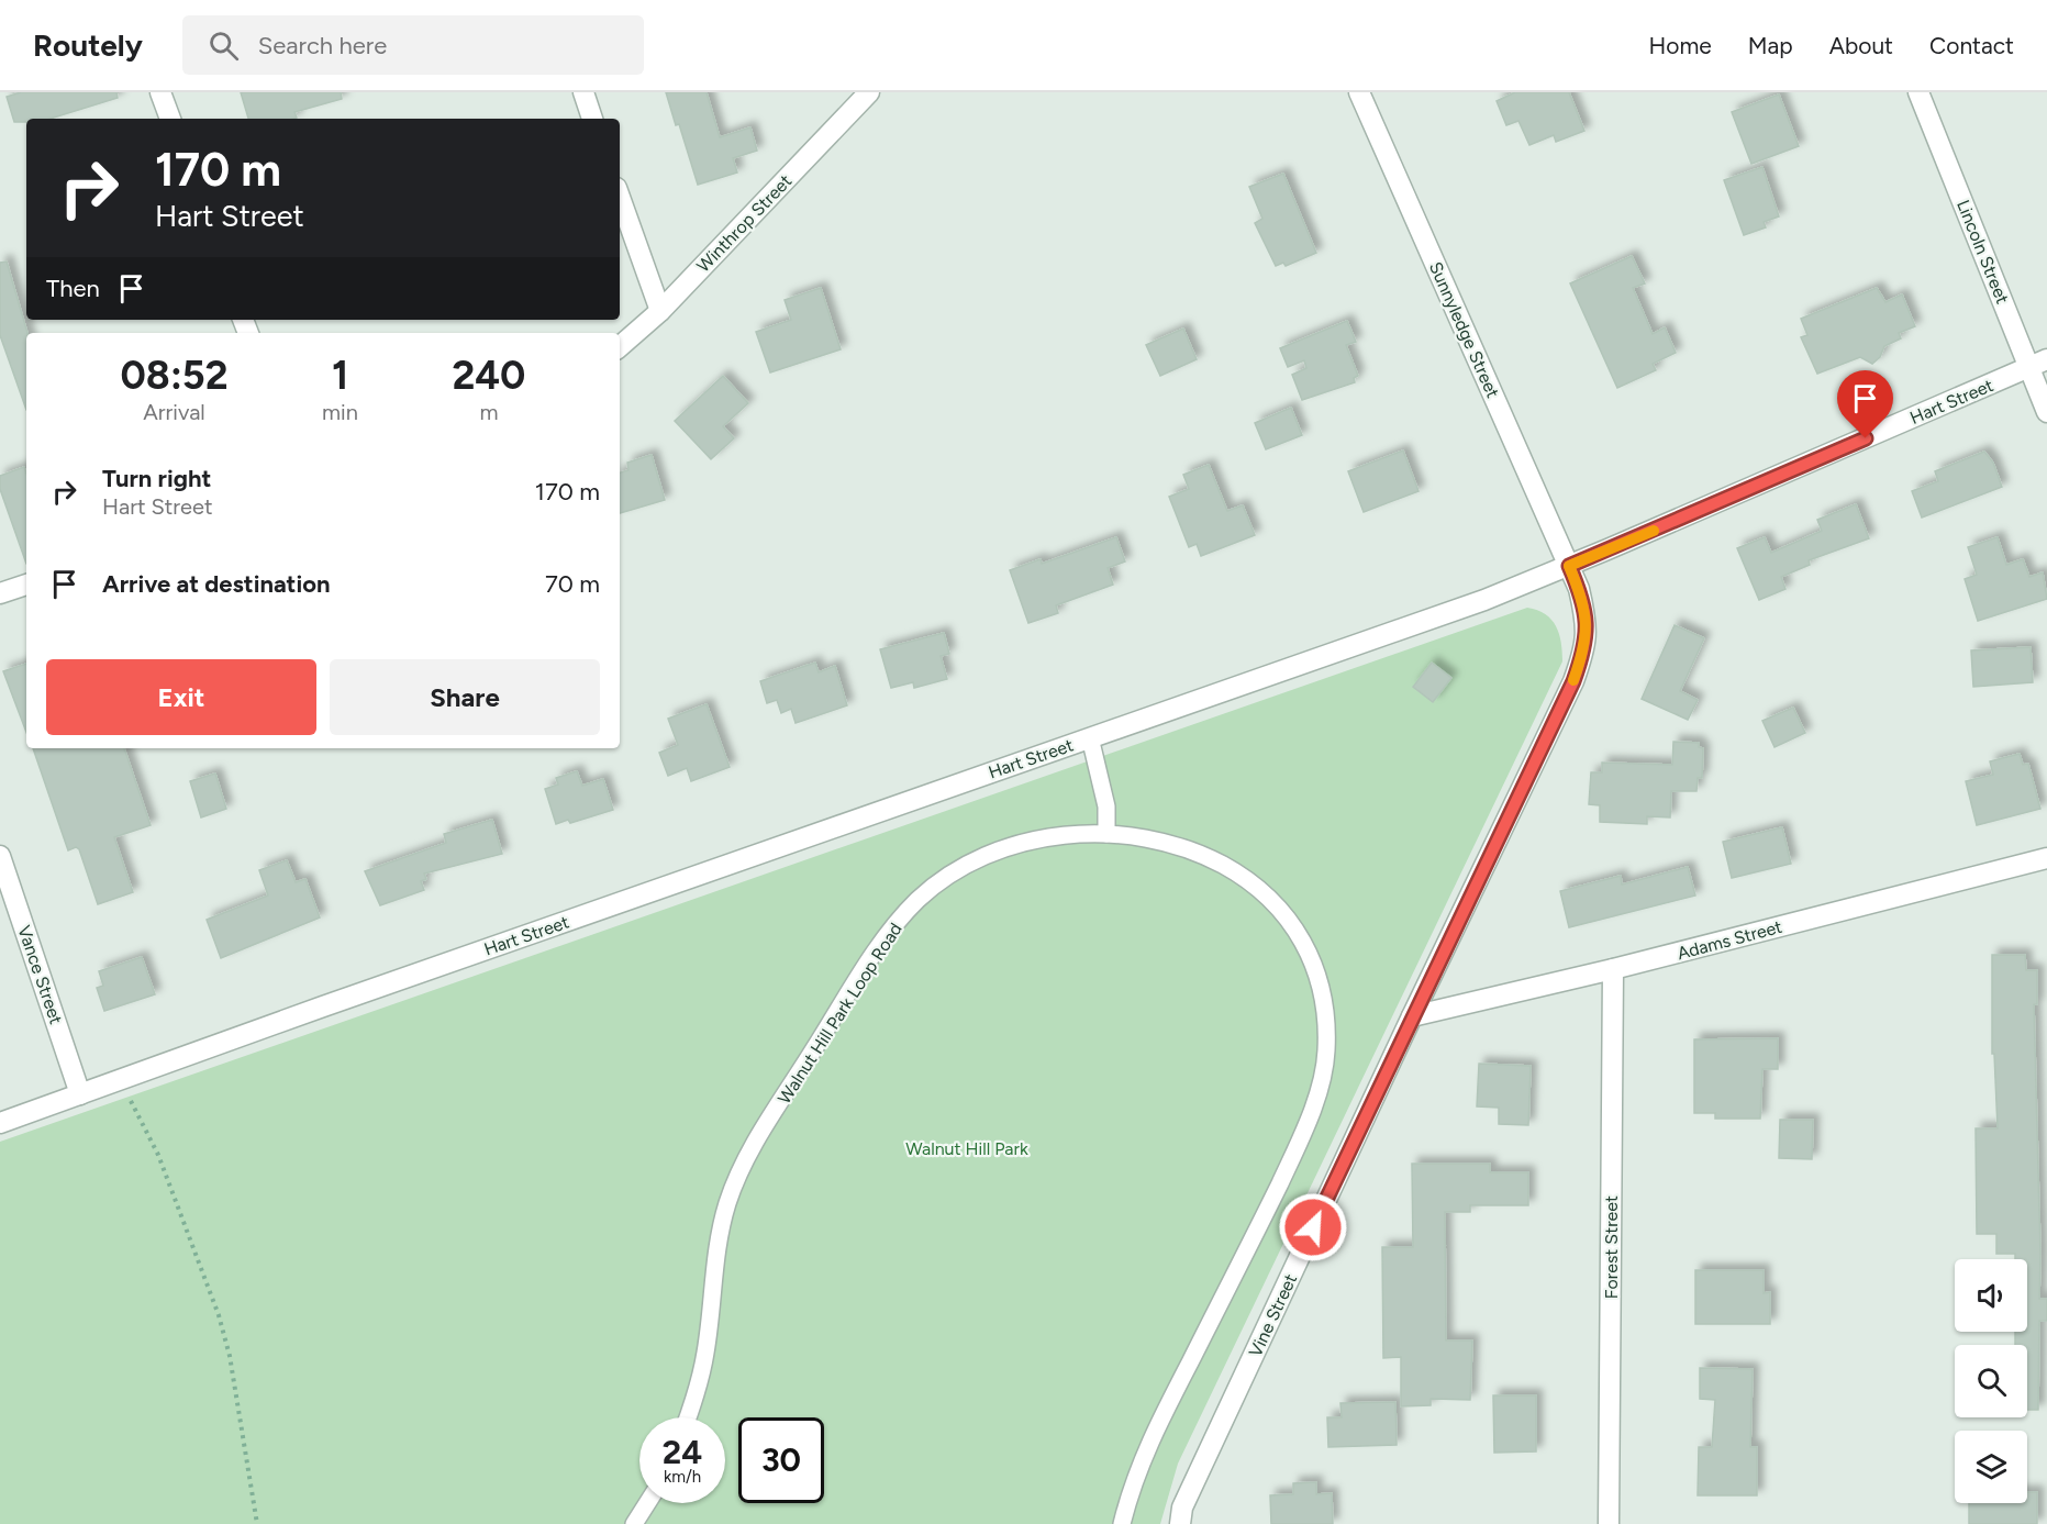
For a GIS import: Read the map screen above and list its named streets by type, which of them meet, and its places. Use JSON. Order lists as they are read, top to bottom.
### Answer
{
  "streets": {
    "street": [
      "Winthrop Street",
      "Lincoln Street",
      "Sunnyledge Street",
      "Hart Street",
      "Adams Street",
      "Vance Street",
      "Forest Street",
      "Vine Street"
    ],
    "lane": ["Walnut Hill Park Loop Road"]
  },
  "crossings": [
    ["Lincoln Street", "Hart Street"],
    ["Sunnyledge Street", "Hart Street"],
    ["Sunnyledge Street", "Vine Street"],
    ["Hart Street", "Vance Street"],
    ["Hart Street", "Vine Street"],
    ["Adams Street", "Forest Street"],
    ["Adams Street", "Vine Street"]
  ],
  "parks": ["Walnut Hill Park"],
  "page": {
    "header": "Routely",
    "search": "Search here",
    "nav": [
      "Home",
      "Map",
      "About",
      "Contact"
    ],
    "turn": ["170 m", "Hart Street"],
    "then": "Then",
    "eta": [
      "08:52",
      "Arrival",
      "1",
      "min",
      "240",
      "m"
    ],
    "list": [
      {
        "name": "Turn right",
        "note": "Hart Street",
        "value": "170 m"
      },
      {
        "name": "Arrive at destination",
        "value": "70 m"
      }
    ],
    "buttons": ["Exit", "Share"],
    "speed": "24 km/h",
    "limit": "30"
  }
}
